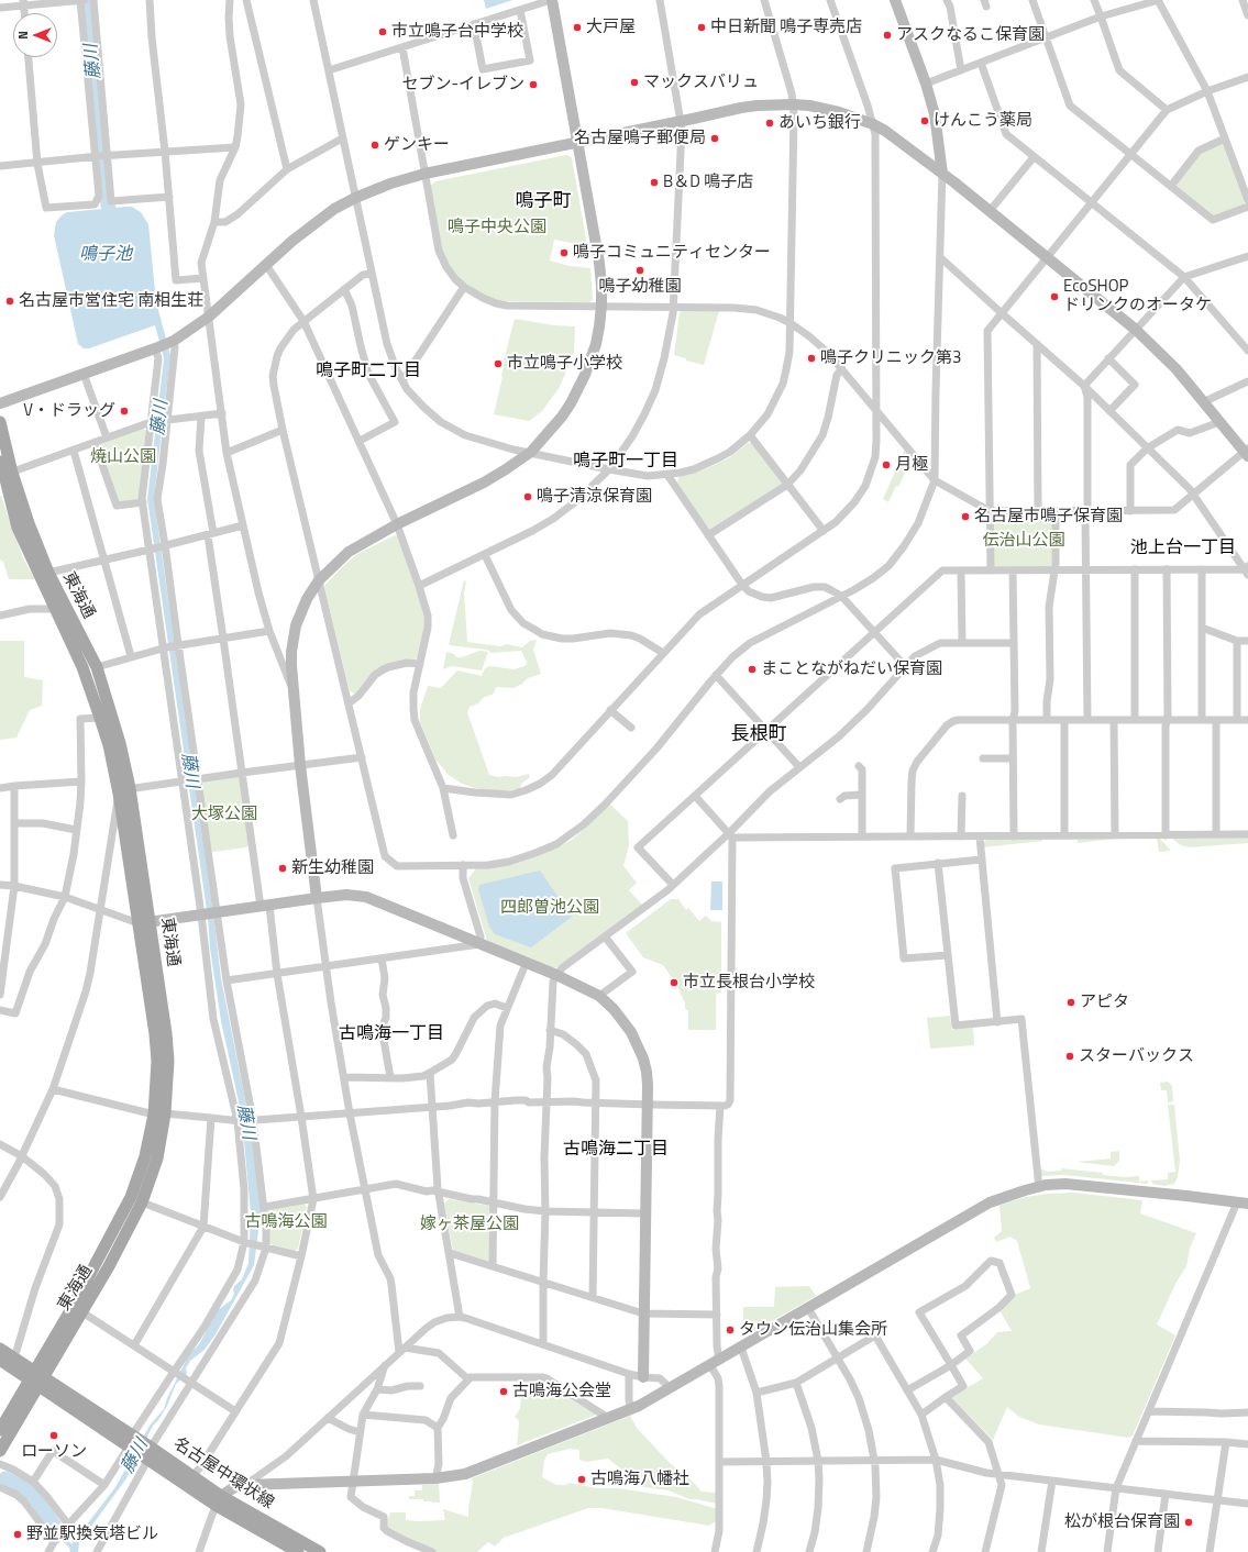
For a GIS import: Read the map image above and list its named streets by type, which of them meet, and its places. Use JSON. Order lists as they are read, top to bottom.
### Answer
{
  "streets": {
    "main road": ["東海通", "名古屋中環状線"]
  },
  "crossings": [
    ["東海通", "名古屋中環状線"]
  ],
  "districts": [
    "鳴子町",
    "鳴子町二丁目",
    "鳴子町一丁目",
    "池上台一丁目",
    "長根町",
    "古鳴海一丁目",
    "古鳴海二丁目"
  ],
  "water": ["藤川", "鳴子池"],
  "parks": [
    "鳴子中央公園",
    "焼山公園",
    "伝治山公園",
    "大塚公園",
    "四郎曽池公園",
    "古鳴海公園",
    "嫁ヶ茶屋公園"
  ],
  "places": [
    "大戸屋",
    "中日新聞 鳴子専売店",
    "市立鳴子台中学校",
    "アスクなるこ保育園",
    "マックスバリュ",
    "セブン-イレブン",
    "けんこう薬局",
    "あいち銀行",
    "名古屋鳴子郵便局",
    "ゲンキー",
    "B＆D 鳴子店",
    "鳴子コミュニティセンター",
    "鳴子幼稚園",
    "EcoSHOP ドリンクのオータケ",
    "名古屋市営住宅 南相生荘",
    "鳴子クリニック第3",
    "市立鳴子小学校",
    "V・ドラッグ",
    "月極",
    "鳴子清涼保育園",
    "名古屋市鳴子保育園",
    "まことながねだい保育園",
    "新生幼稚園",
    "市立長根台小学校",
    "アピタ",
    "スターバックス",
    "タウン伝治山集会所",
    "古鳴海公会堂",
    "ローソン",
    "古鳴海八幡社",
    "松が根台保育園",
    "野並駅換気塔ビル"
  ],
  "north": "left"
}
